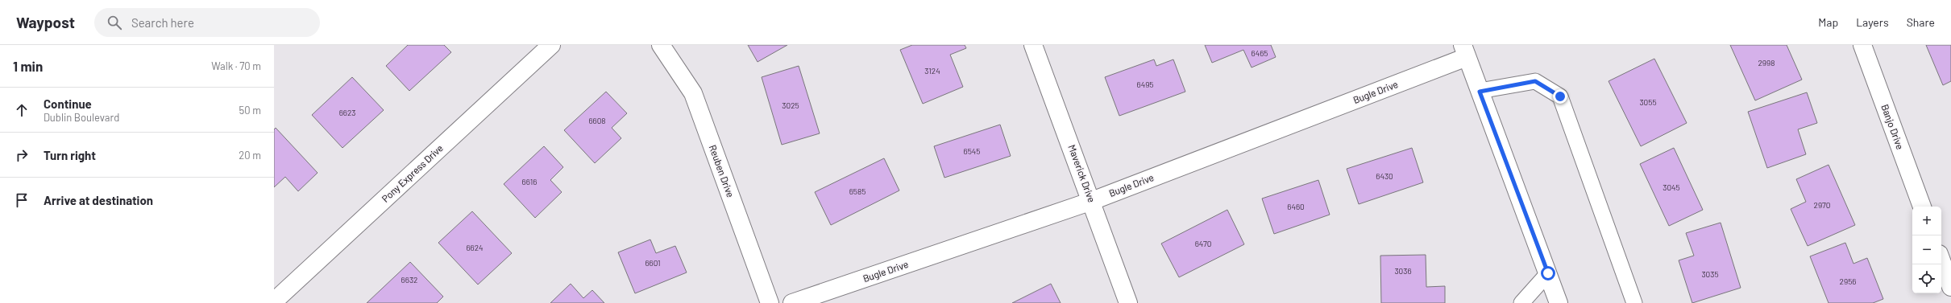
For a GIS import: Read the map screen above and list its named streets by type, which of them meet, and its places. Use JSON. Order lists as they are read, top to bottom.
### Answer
{
  "streets": {
    "street": [
      "Bugle Drive",
      "Banjo Drive",
      "Reuben Drive",
      "Pony Express Drive",
      "Maverick Drive"
    ]
  },
  "crossings": [
    ["Bugle Drive", "Maverick Drive"]
  ],
  "house_numbers": [
    "6465",
    "2998",
    "3124",
    "6495",
    "3055",
    "3025",
    "6623",
    "6608",
    "6545",
    "6430",
    "6616",
    "3045",
    "6585",
    "2970",
    "6460",
    "6470",
    "6624",
    "6601",
    "3036",
    "3035",
    "6632",
    "2956"
  ],
  "page": {
    "header": "Waypost",
    "search": "Search here",
    "nav": ["Map", "Layers", "Share"],
    "heading": ["1 min", "Walk · 70 m"],
    "list": [
      ["Continue", "Dublin Boulevard", "50 m"],
      ["Turn right", "20 m"],
      "Arrive at destination"
    ],
    "map_buttons": ["+", "−"]
  }
}
